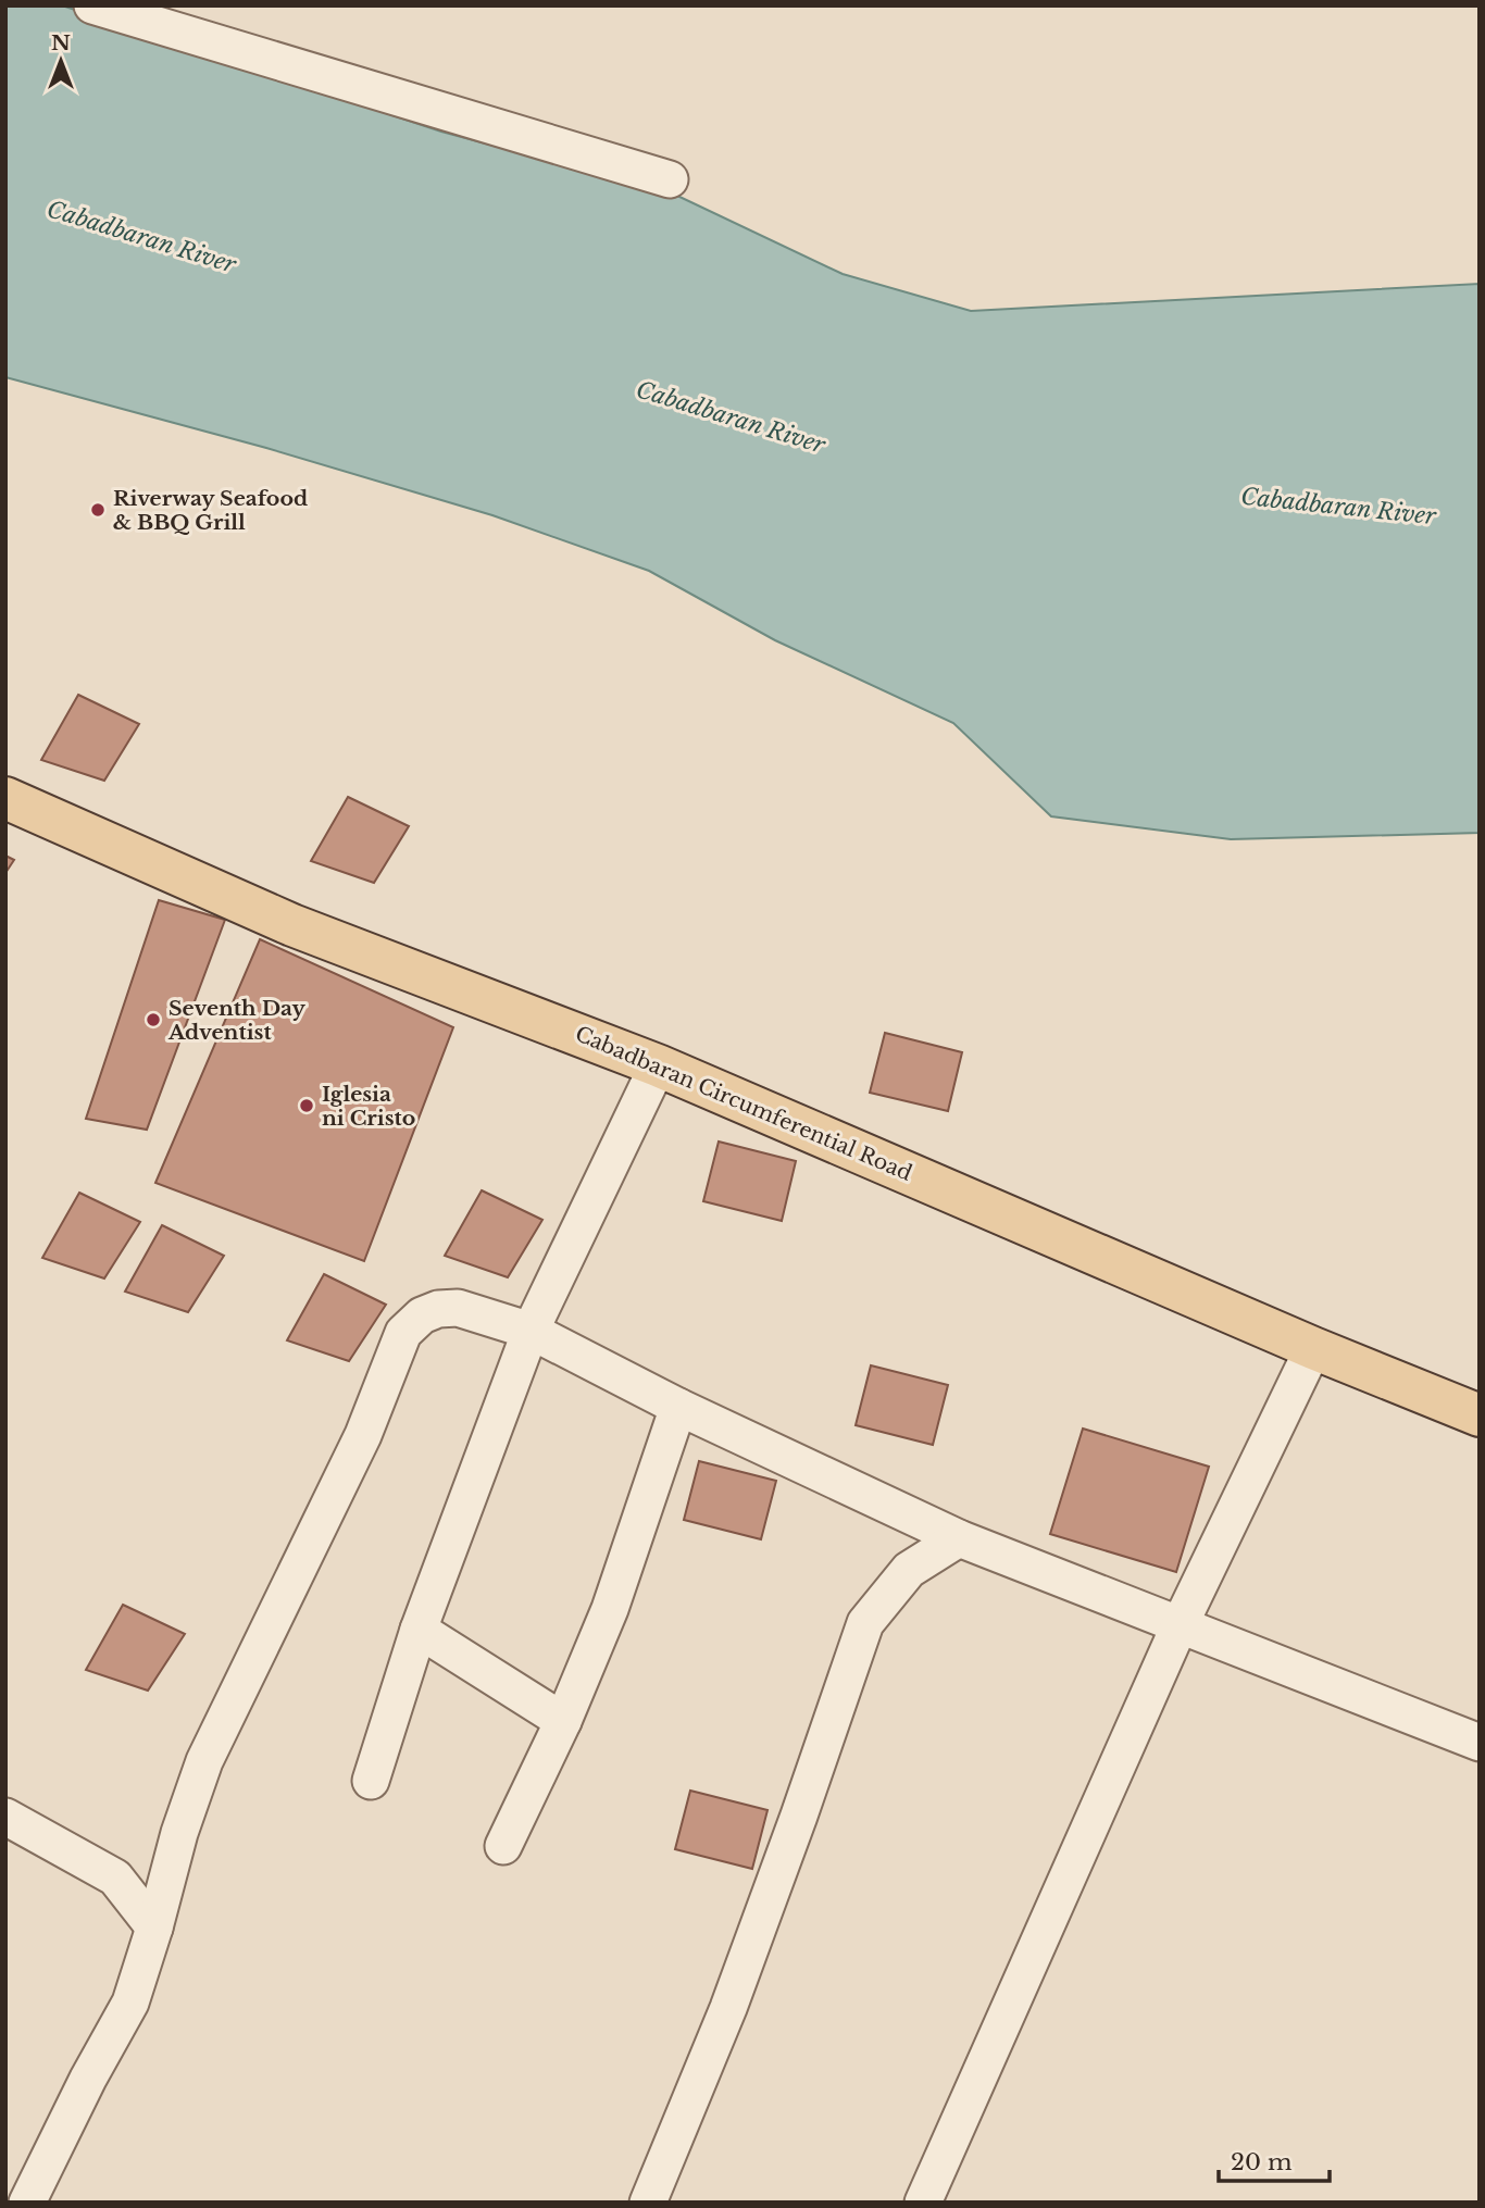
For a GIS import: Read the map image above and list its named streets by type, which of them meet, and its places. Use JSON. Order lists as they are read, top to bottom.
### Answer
{
  "streets": {
    "main road": ["Cabadbaran Circumferential Road"]
  },
  "water": ["Cabadbaran River"],
  "places": ["Riverway Seafood & BBQ Grill", "Seventh Day Adventist", "Iglesia ni Cristo"],
  "scale_bar": "20 m",
  "north": "top"
}
